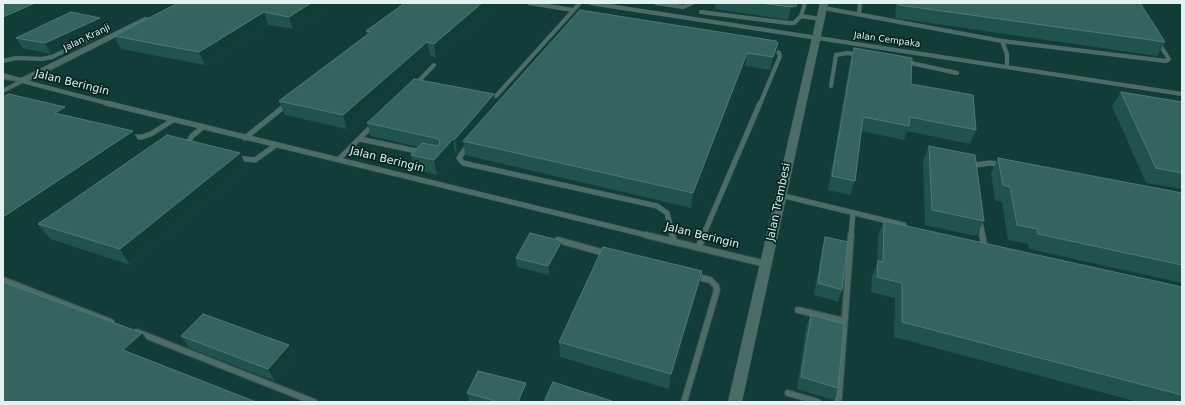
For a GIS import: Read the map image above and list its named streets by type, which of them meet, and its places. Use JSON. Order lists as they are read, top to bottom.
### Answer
{
  "streets": {
    "street": ["Jalan Kranji", "Jalan Beringin", "Jalan Trembesi"],
    "lane": ["Jalan Cempaka"]
  },
  "crossings": [
    ["Jalan Kranji", "Jalan Beringin"],
    ["Jalan Cempaka", "Jalan Trembesi"],
    ["Jalan Beringin", "Jalan Trembesi"]
  ]
}
